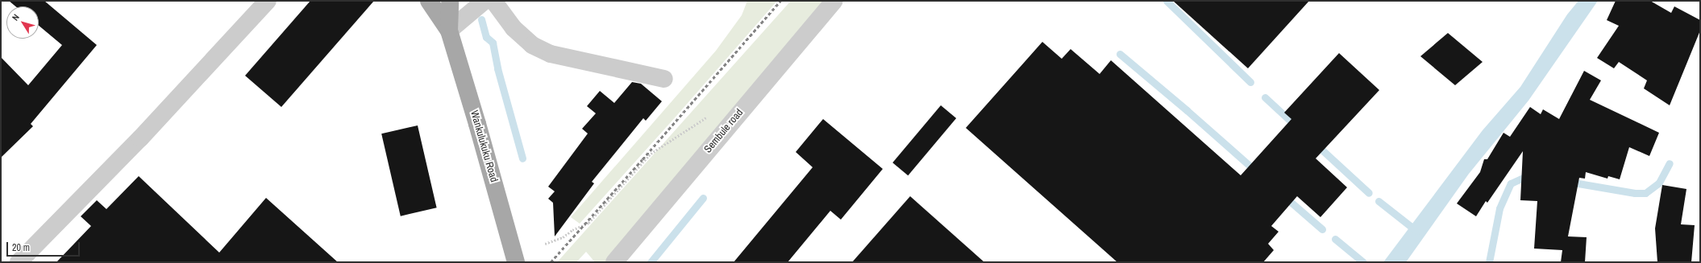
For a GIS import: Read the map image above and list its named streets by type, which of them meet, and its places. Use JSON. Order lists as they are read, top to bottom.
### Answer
{
  "streets": {
    "main road": ["Wankulukuku Road"],
    "street": ["Sembule road"]
  },
  "scale_bar": "20 m",
  "north": "top left"
}
